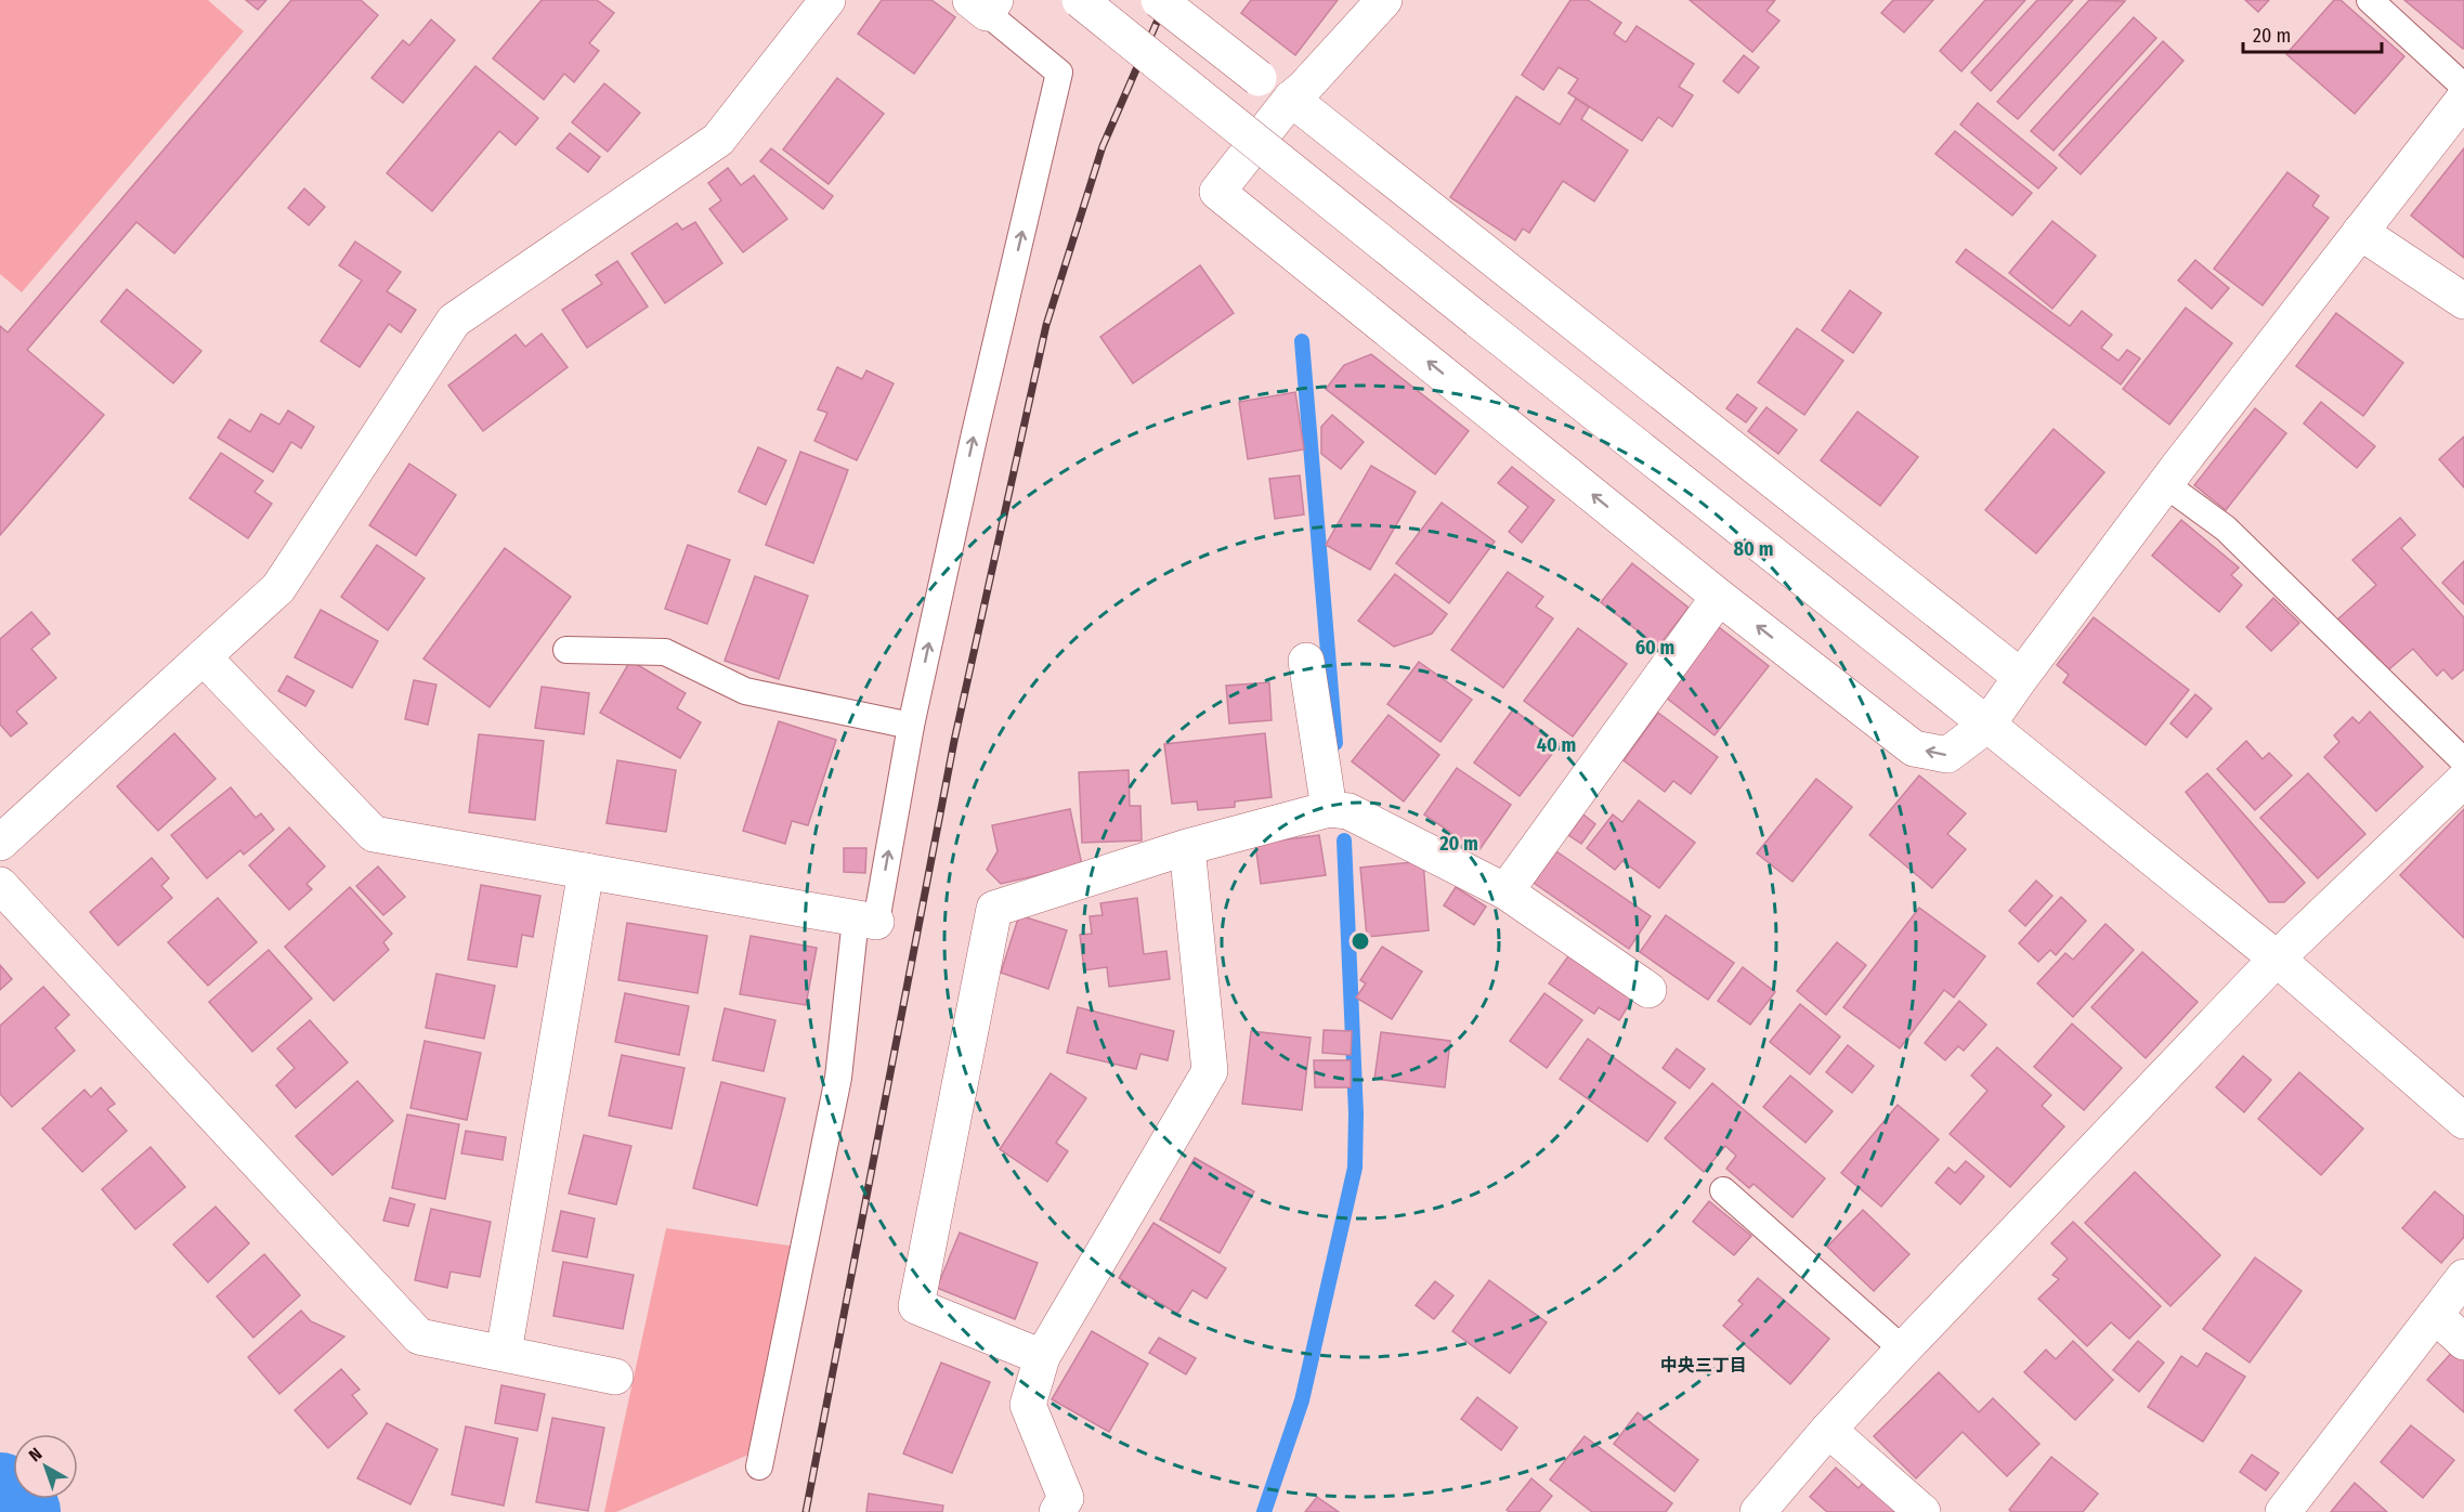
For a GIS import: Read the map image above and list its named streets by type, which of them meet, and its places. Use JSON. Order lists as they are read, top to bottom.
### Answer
{
  "districts": ["中央三丁目"],
  "scale_bar": "20 m",
  "north": "top left",
  "rings": [
    "80 m",
    "60 m",
    "40 m",
    "20 m"
  ]
}
